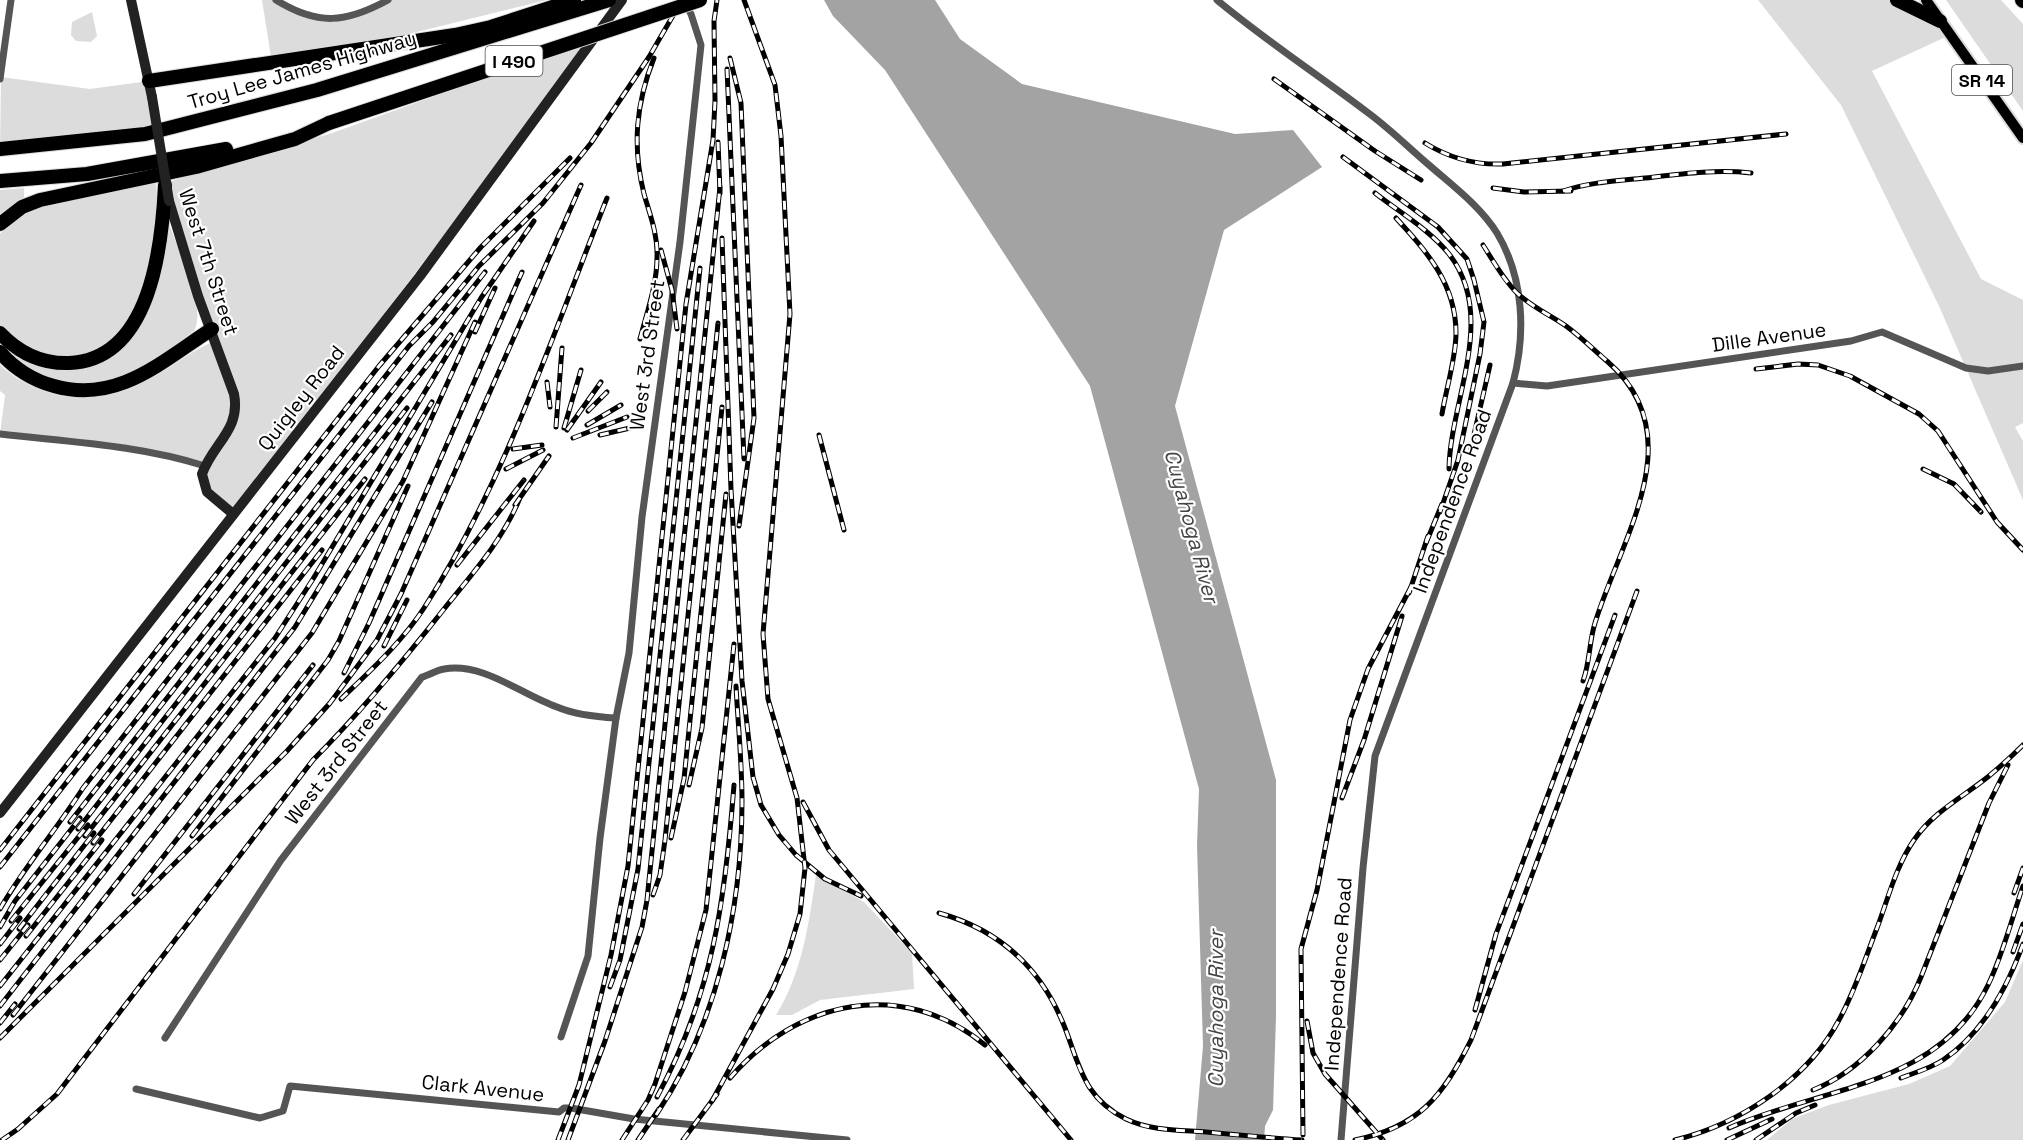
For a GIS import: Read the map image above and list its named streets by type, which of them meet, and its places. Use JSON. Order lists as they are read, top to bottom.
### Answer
{
  "streets": {
    "highway": ["I 490", "Troy Lee James Highway"],
    "main road": ["SR 14"],
    "street": [
      "West 7th Street",
      "Dille Avenue",
      "West 3rd Street",
      "Quigley Road",
      "Independence Road",
      "Clark Avenue"
    ]
  },
  "crossings": [
    ["Dille Avenue", "Independence Road"]
  ],
  "water": ["Cuyahoga River"]
}
